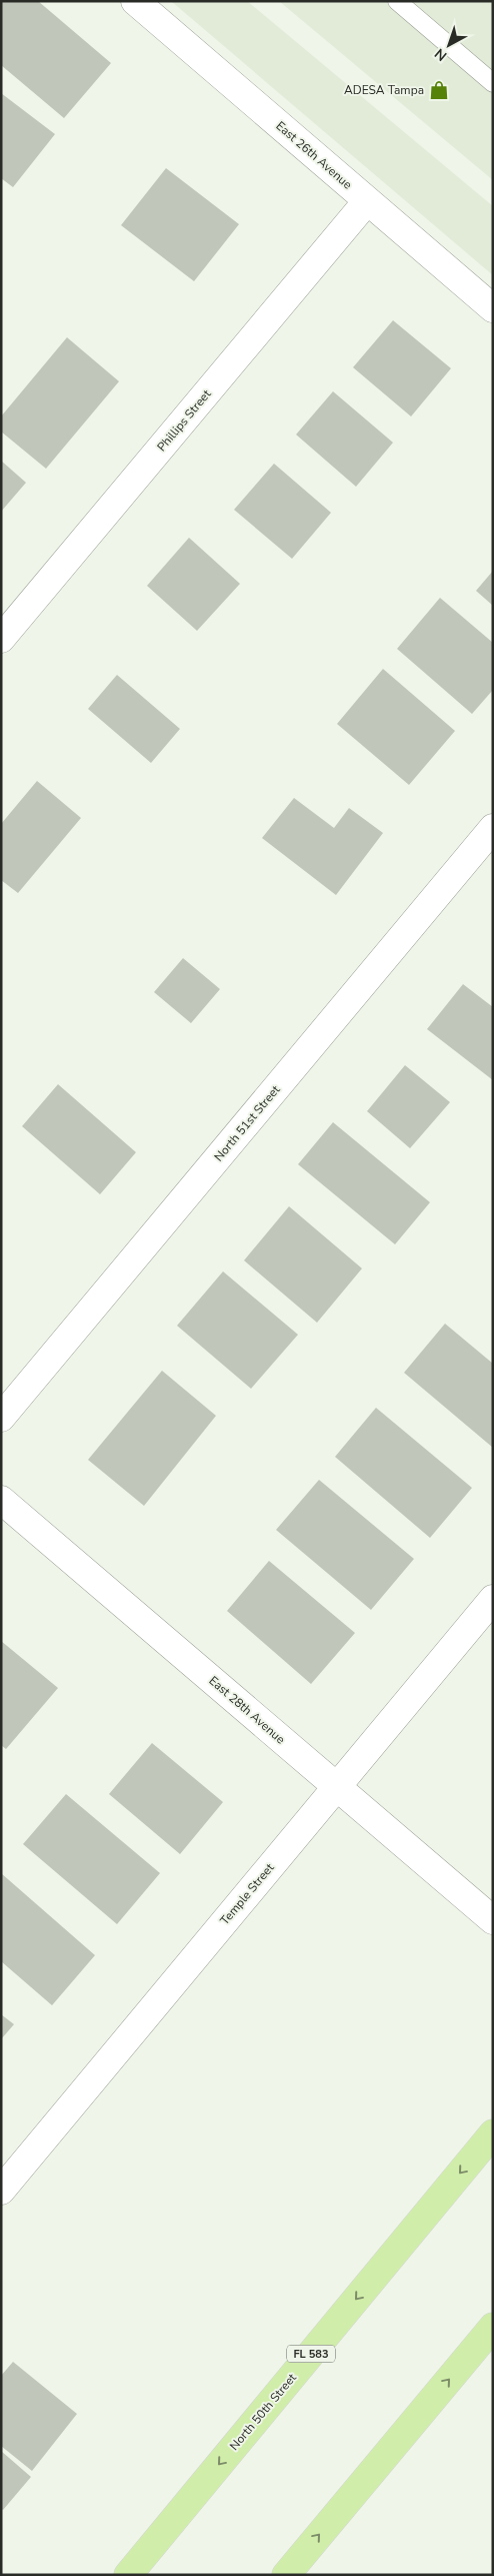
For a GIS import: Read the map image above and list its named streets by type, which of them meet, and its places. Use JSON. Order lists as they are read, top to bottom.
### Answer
{
  "streets": {
    "main road": ["FL 583", "North 50th Street"],
    "street": [
      "East 26th Avenue",
      "Phillips Street",
      "North 51st Street",
      "East 28th Avenue",
      "Temple Street"
    ]
  },
  "crossings": [
    ["East 26th Avenue", "Phillips Street"],
    ["East 28th Avenue", "Temple Street"]
  ],
  "places": {
    "shop": ["ADESA Tampa"]
  },
  "north": "bottom left"
}
